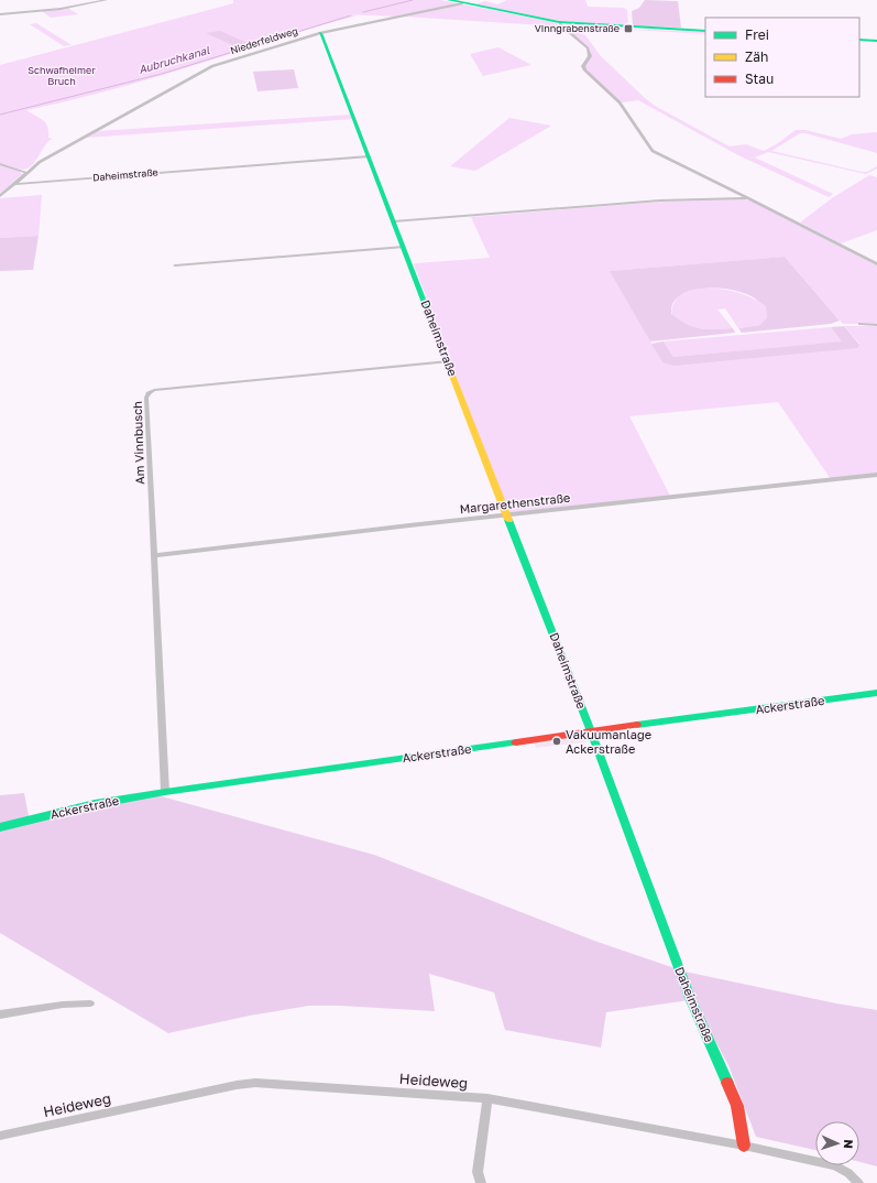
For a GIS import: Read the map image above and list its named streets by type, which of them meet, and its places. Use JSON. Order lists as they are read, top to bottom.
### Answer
{
  "streets": {
    "street": [
      "Niederfeldweg",
      "Daheimstraße",
      "Am Vinnbusch",
      "Margarethenstraße",
      "Ackerstraße",
      "Heideweg"
    ]
  },
  "crossings": [
    ["Niederfeldweg", "Daheimstraße"],
    ["Daheimstraße", "Am Vinnbusch"],
    ["Daheimstraße", "Margarethenstraße"],
    ["Daheimstraße", "Ackerstraße"],
    ["Daheimstraße", "Heideweg"],
    ["Am Vinnbusch", "Margarethenstraße"],
    ["Am Vinnbusch", "Ackerstraße"]
  ],
  "water": ["Aubruchkanal"],
  "parks": ["Schwafheimer Bruch"],
  "places": {
    "transit": ["Vinngrabenstraße"],
    "other": ["Vakuumanlage Ackerstraße"]
  },
  "legend": ["Frei", "Zäh", "Stau"],
  "north": "right"
}
